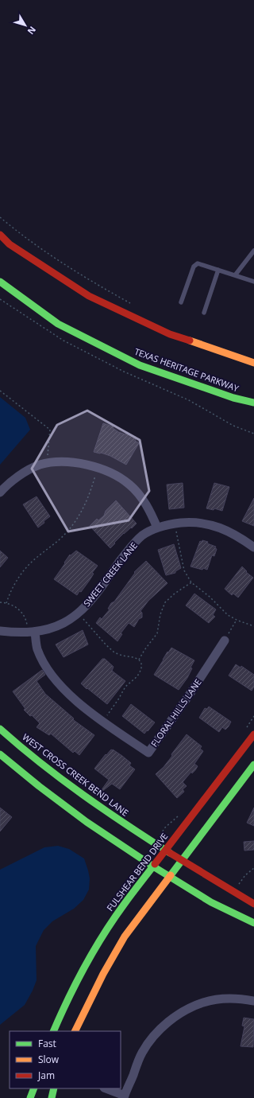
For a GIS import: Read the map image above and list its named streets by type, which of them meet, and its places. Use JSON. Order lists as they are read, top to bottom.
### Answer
{
  "streets": {
    "main road": ["TEXAS HERITAGE PARKWAY", "WEST CROSS CREEK BEND LANE", "FULSHEAR BEND DRIVE"],
    "street": ["SWEET CREEK LANE", "FLORAL HILLS LANE"]
  },
  "crossings": [
    ["SWEET CREEK LANE", "FLORAL HILLS LANE"],
    ["WEST CROSS CREEK BEND LANE", "FULSHEAR BEND DRIVE"]
  ],
  "legend": ["Fast", "Slow", "Jam"],
  "north": "bottom right"
}
